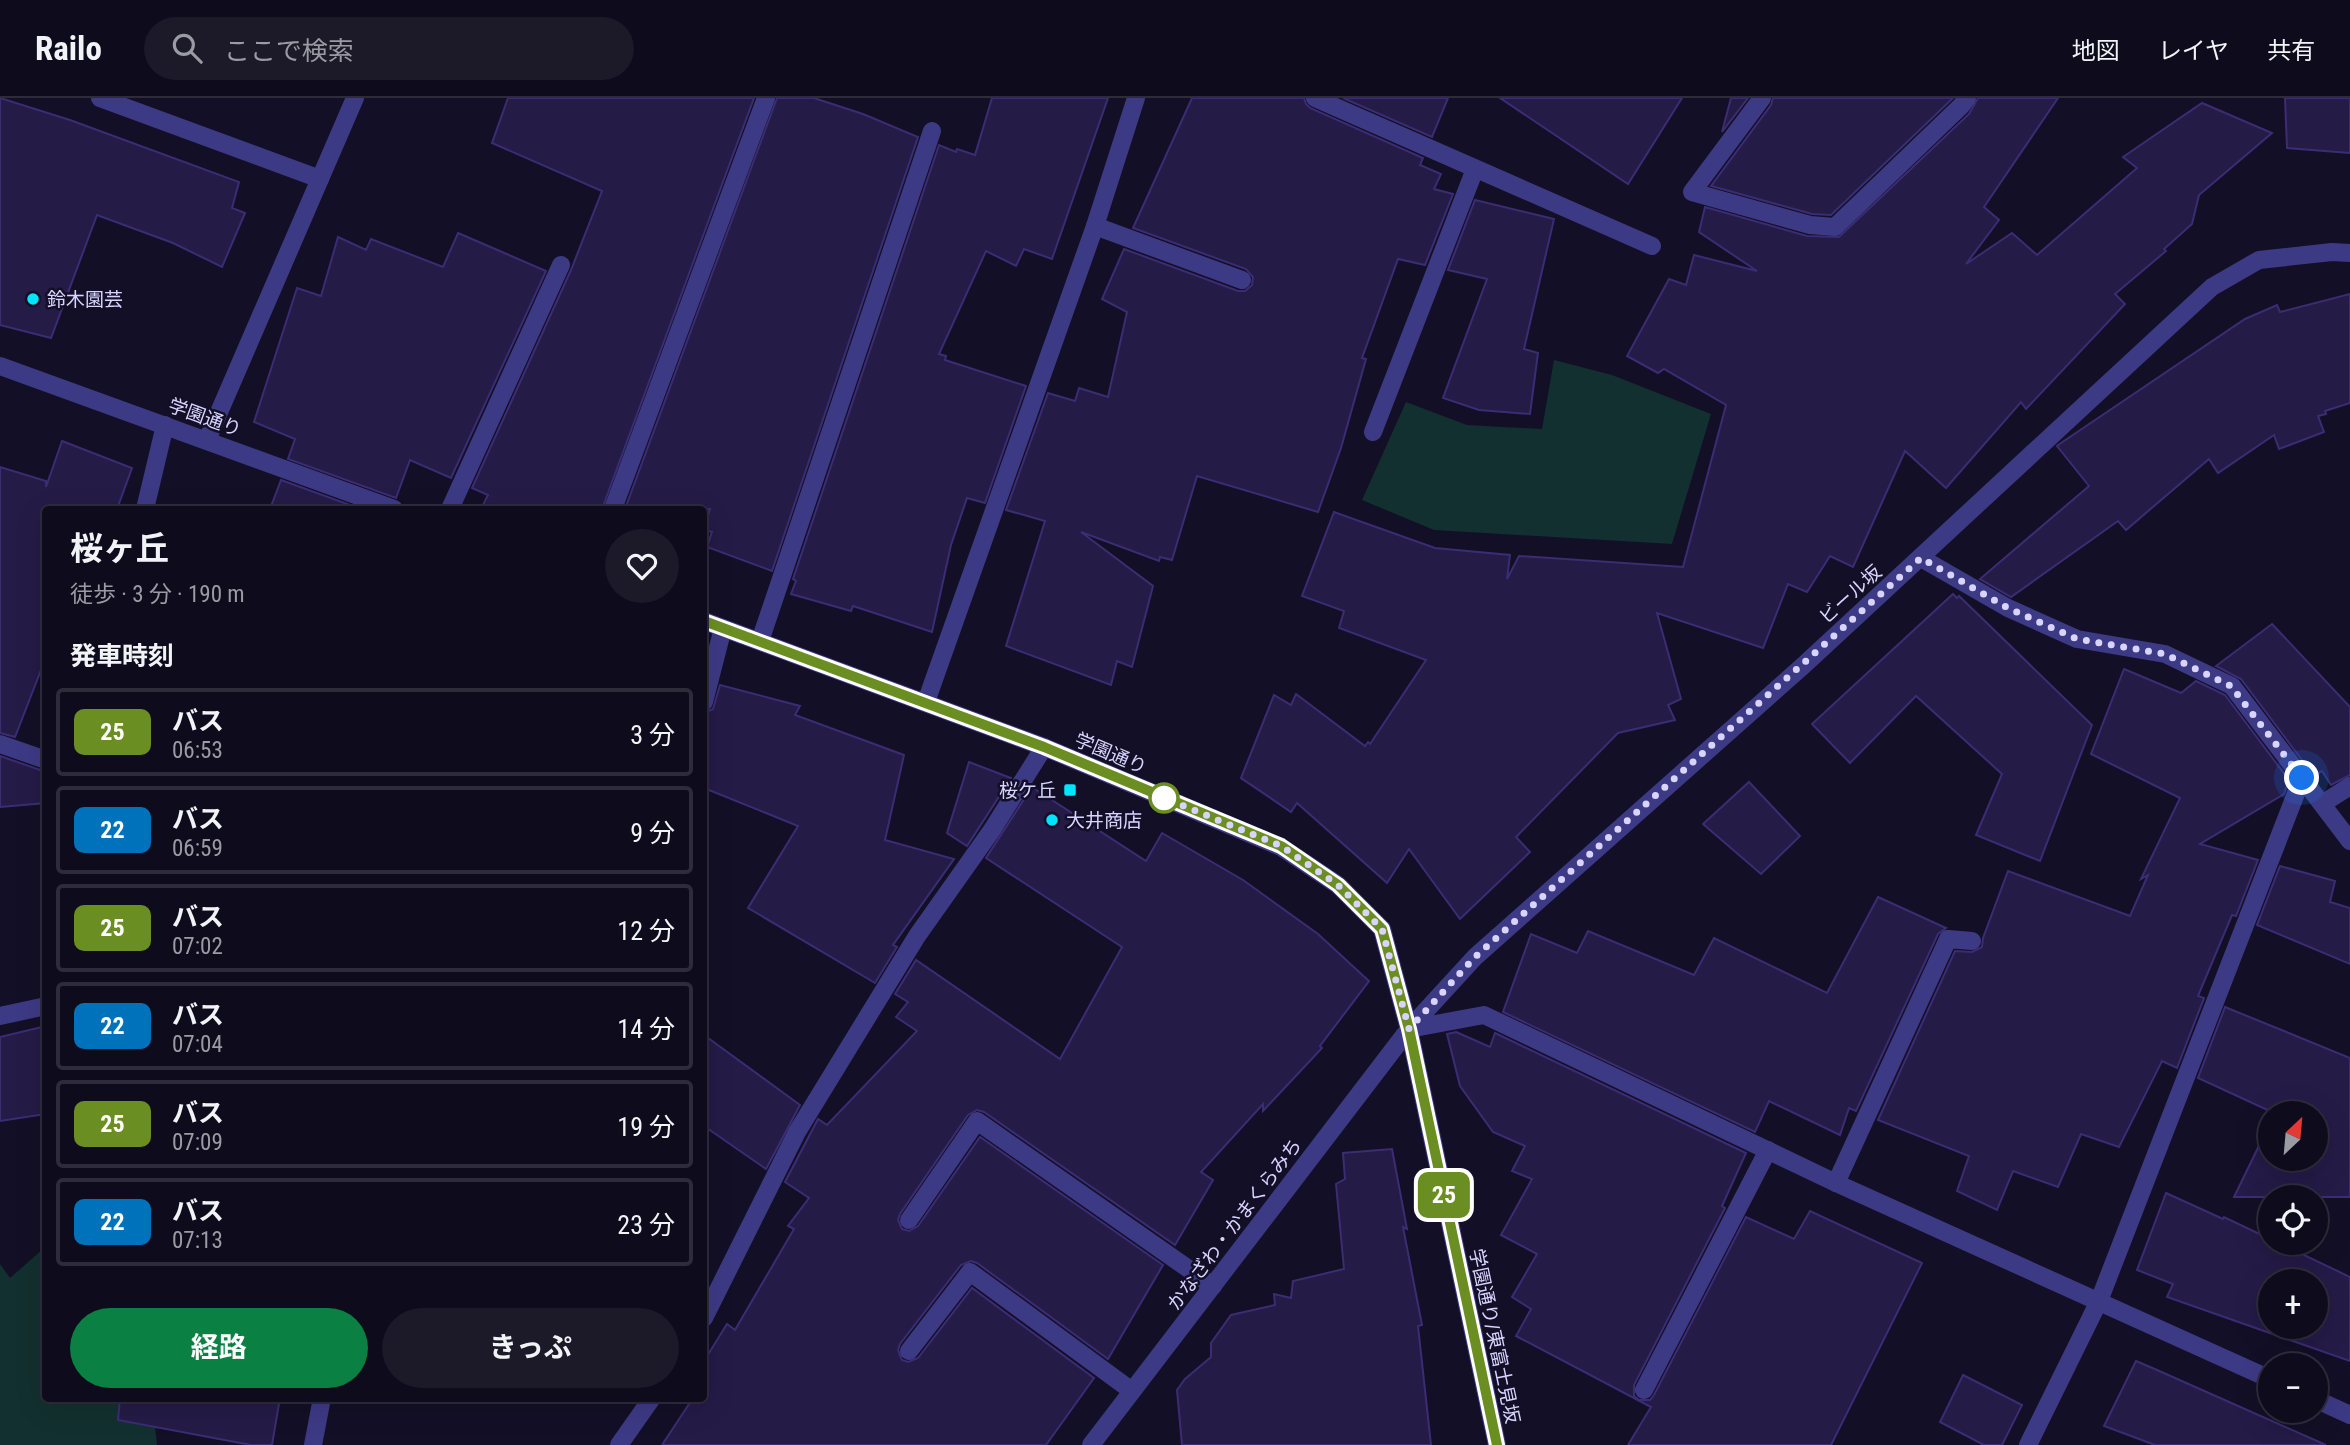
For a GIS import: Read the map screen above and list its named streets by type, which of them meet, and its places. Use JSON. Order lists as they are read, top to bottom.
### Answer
{
  "streets": {
    "street": [
      "学園通り",
      "ビール坂",
      "かなざわ・かまくらみち",
      "学園通り/東富士見坂"
    ]
  },
  "crossings": [
    ["学園通り", "ビール坂"],
    ["学園通り", "かなざわ・かまくらみち"],
    ["学園通り", "学園通り/東富士見坂"],
    ["ビール坂", "かなざわ・かまくらみち"],
    ["ビール坂", "学園通り/東富士見坂"],
    ["かなざわ・かまくらみち", "学園通り/東富士見坂"]
  ],
  "places": {
    "other": ["鈴木園芸", "大井商店"],
    "transit": ["桜ケ丘"]
  },
  "lines": ["bus line 25"],
  "north": "top right",
  "page": {
    "header": "Railo",
    "search": "ここで検索",
    "nav": ["地図", "レイヤ", "共有"],
    "on_map": "25",
    "heading": [
      ["桜ヶ丘", "徒歩 · 3 分 · 190 m"],
      "発車時刻"
    ],
    "list": [
      {
        "mark": "25",
        "name": "バス",
        "note": "06:53",
        "value": "3 分"
      },
      {
        "mark": "22",
        "name": "バス",
        "note": "06:59",
        "value": "9 分"
      },
      {
        "mark": "25",
        "name": "バス",
        "note": "07:02",
        "value": "12 分"
      },
      {
        "mark": "22",
        "name": "バス",
        "note": "07:04",
        "value": "14 分"
      },
      {
        "mark": "25",
        "name": "バス",
        "note": "07:09",
        "value": "19 分"
      },
      {
        "mark": "22",
        "name": "バス",
        "note": "07:13",
        "value": "23 分"
      }
    ],
    "map_buttons": ["+", "−"],
    "buttons": ["経路", "きっぷ"]
  }
}
